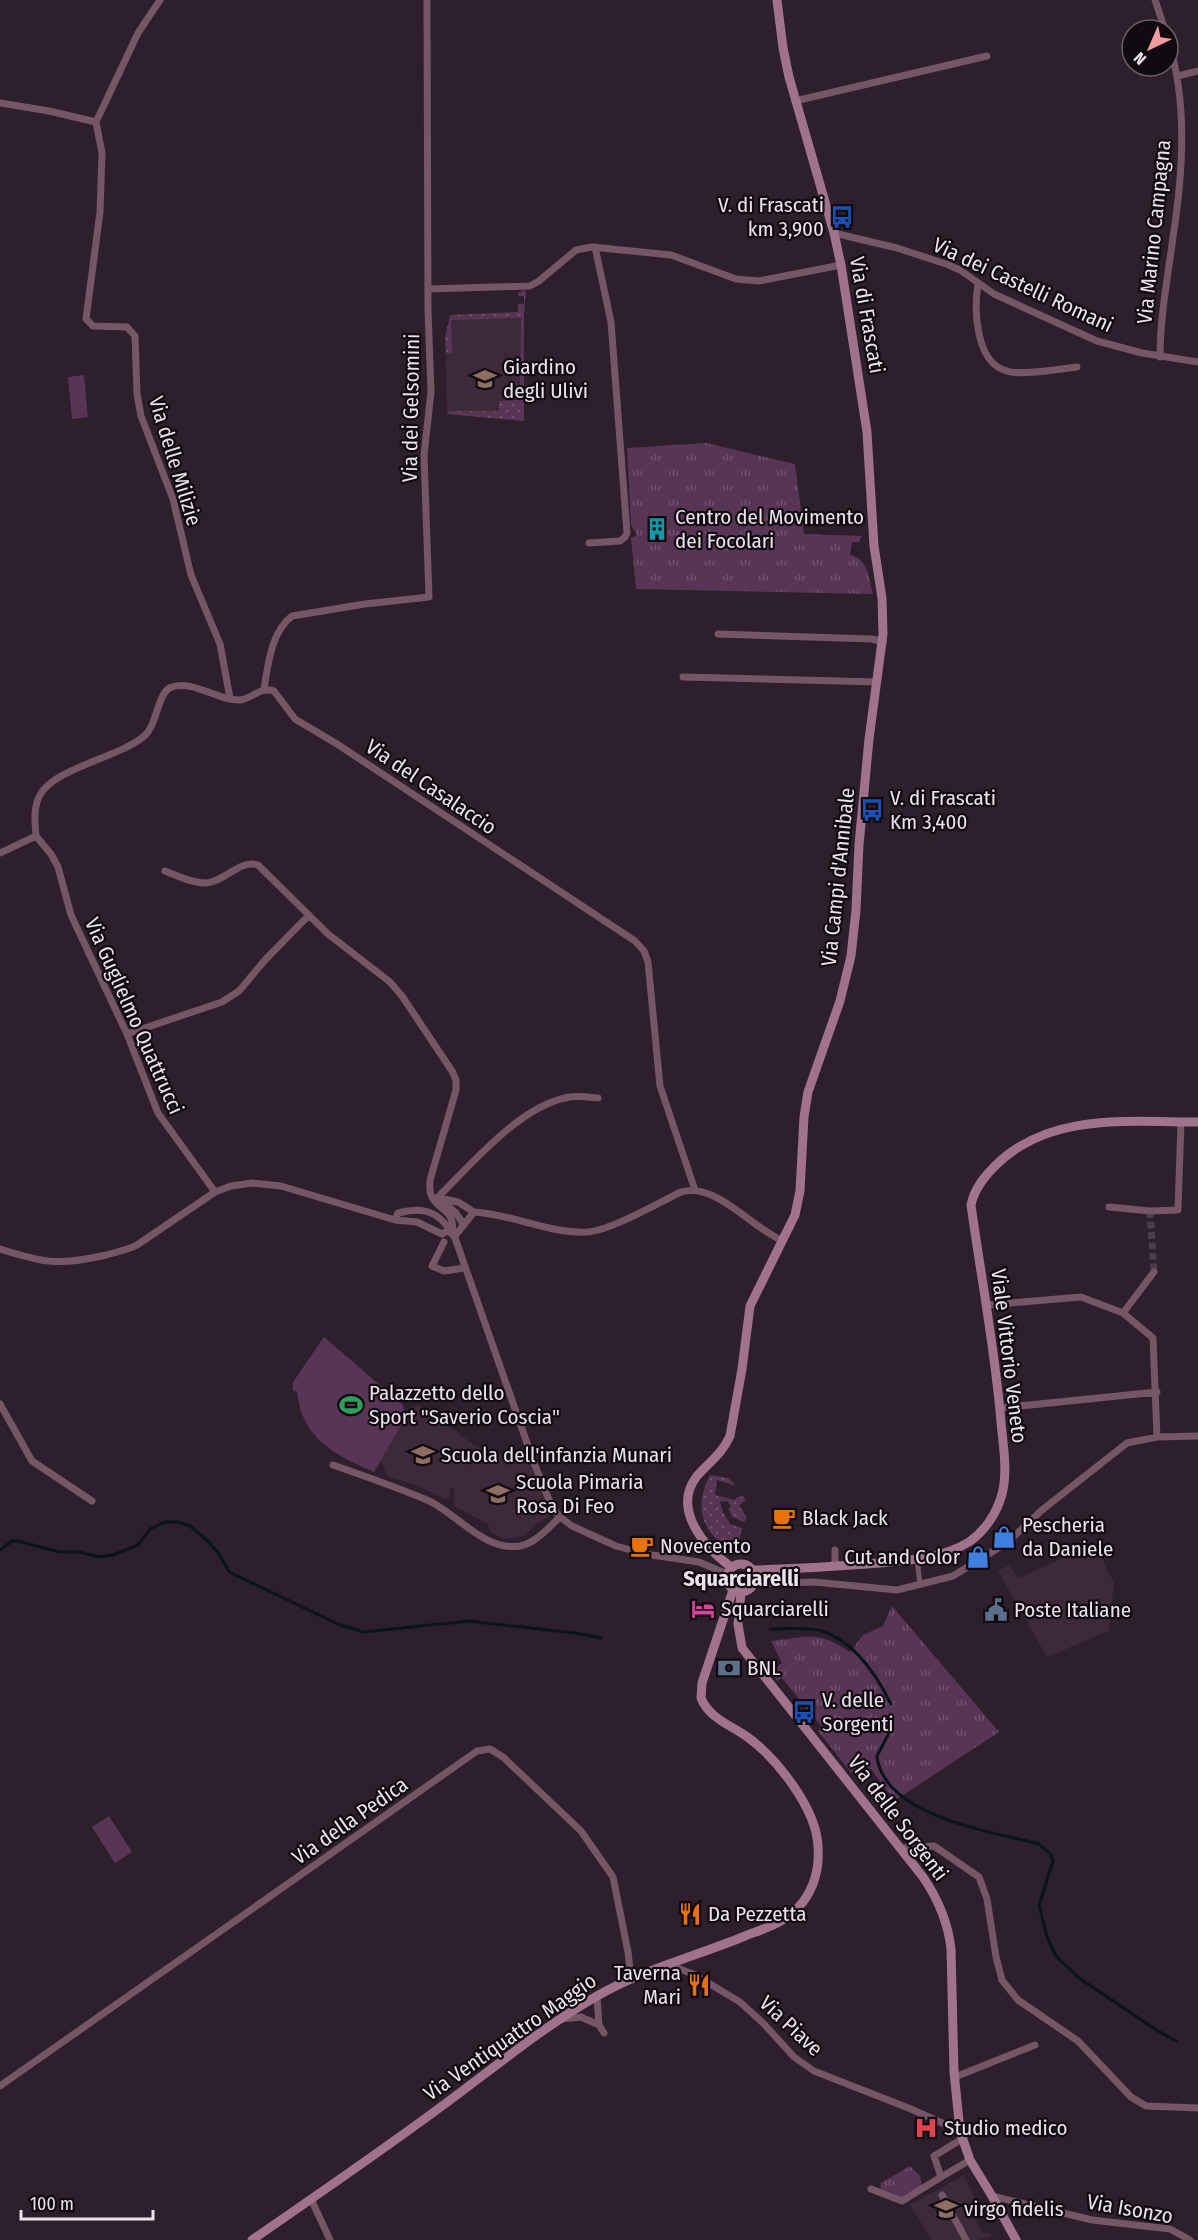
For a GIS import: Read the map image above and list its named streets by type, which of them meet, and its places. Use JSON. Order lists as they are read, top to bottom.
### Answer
{
  "streets": {
    "main road": [
      "Via di Frascati",
      "Via Campi d'Annibale",
      "Viale Vittorio Veneto",
      "Via delle Sorgenti",
      "Via Ventiquattro Maggio"
    ],
    "street": [
      "Via Marino Campagna",
      "Via dei Castelli Romani",
      "Via dei Gelsomini",
      "Via delle Milizie",
      "Via del Casalaccio",
      "Via Guglielmo Quattrucci",
      "Via della Pedica",
      "Via Piave",
      "Via Isonzo"
    ]
  },
  "crossings": [
    ["Via Marino Campagna", "Via dei Castelli Romani"],
    ["Via dei Castelli Romani", "Via di Frascati"],
    ["Via di Frascati", "Via Campi d'Annibale"],
    ["Via dei Gelsomini", "Via del Casalaccio"],
    ["Via Campi d'Annibale", "Viale Vittorio Veneto"],
    ["Via Campi d'Annibale", "Via delle Sorgenti"],
    ["Via Campi d'Annibale", "Via Ventiquattro Maggio"],
    ["Viale Vittorio Veneto", "Via delle Sorgenti"],
    ["Viale Vittorio Veneto", "Via Ventiquattro Maggio"],
    ["Via delle Sorgenti", "Via Piave"],
    ["Via delle Sorgenti", "Via Ventiquattro Maggio"],
    ["Via delle Sorgenti", "Via Isonzo"],
    ["Via della Pedica", "Via Ventiquattro Maggio"],
    ["Via Piave", "Via Ventiquattro Maggio"]
  ],
  "districts": ["Squarciarelli"],
  "places": {
    "bus stop": ["V. di Frascati km 3,900", "V. di Frascati Km 3,400", "V. delle Sorgenti"],
    "school or university": [
      "Giardino degli Ulivi",
      "Scuola dell'infanzia Munari",
      "Scuola Pimaria Rosa Di Feo",
      "virgo fidelis"
    ],
    "building": ["Centro del Movimento dei Focolari"],
    "sports": ["Palazzetto dello Sport \"Saverio Coscia\""],
    "cafe": ["Black Jack", "Novecento"],
    "shop": ["Pescheria da Daniele", "Cut and Color"],
    "hotel": ["Squarciarelli"],
    "public building": ["Poste Italiane"],
    "bank": ["BNL"],
    "restaurant": ["Da Pezzetta", "Taverna Mari"],
    "hospital": ["Studio medico"]
  },
  "scale_bar": "100 m",
  "north": "bottom left"
}
